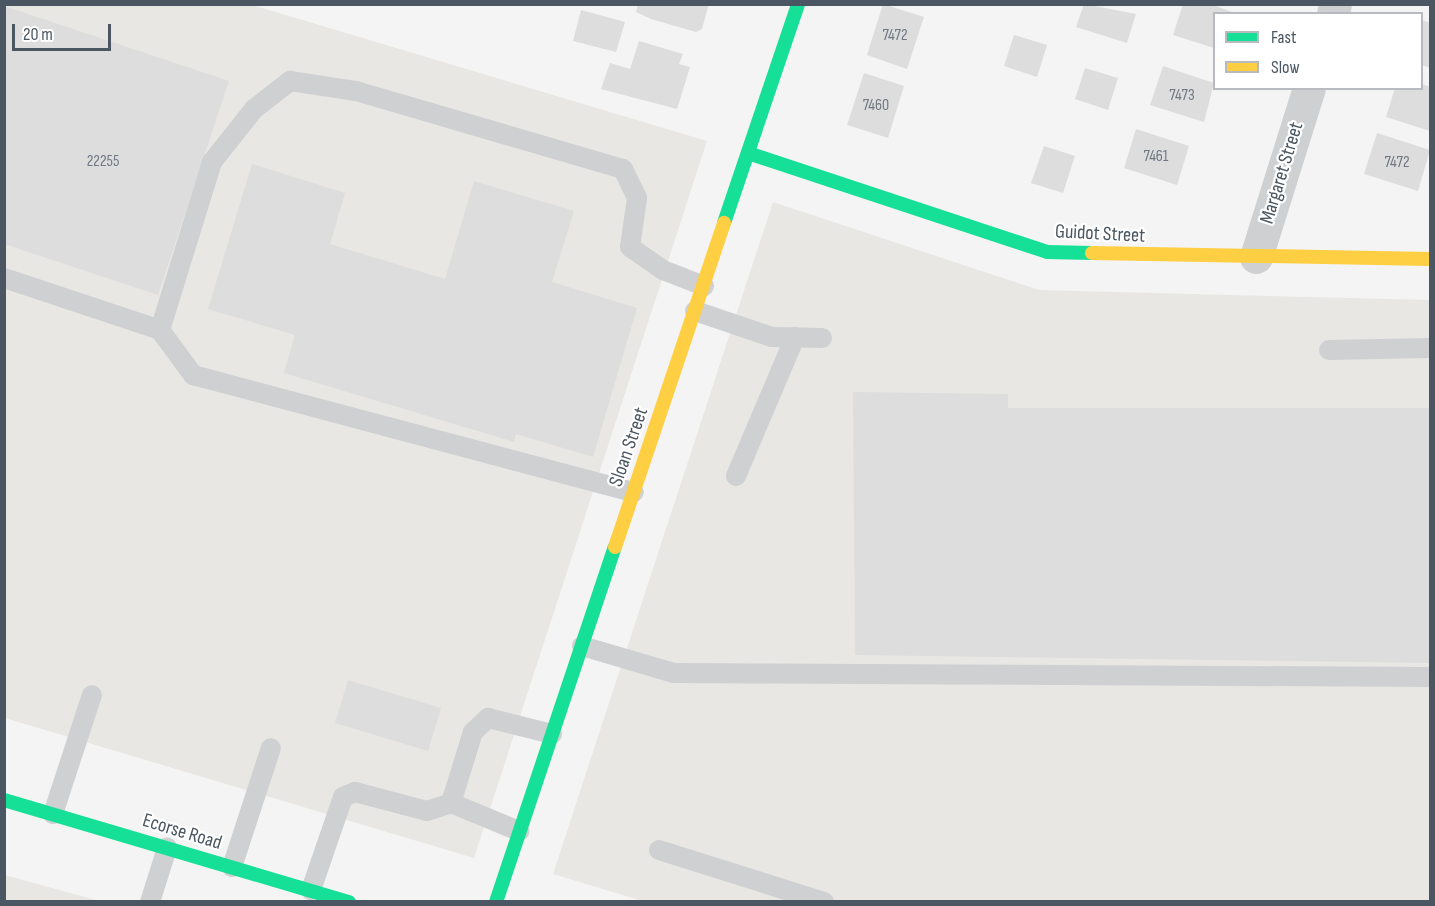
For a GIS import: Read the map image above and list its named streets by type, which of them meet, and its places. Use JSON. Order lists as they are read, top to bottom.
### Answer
{
  "streets": {
    "street": [
      "Margaret Street",
      "Guidot Street",
      "Sloan Street",
      "Ecorse Road"
    ]
  },
  "crossings": [
    ["Margaret Street", "Guidot Street"],
    ["Guidot Street", "Sloan Street"]
  ],
  "house_numbers": [
    "7472",
    "7473",
    "7460",
    "7461",
    "22255",
    "7472"
  ],
  "legend": ["Fast", "Slow"],
  "scale_bar": "20 m"
}
